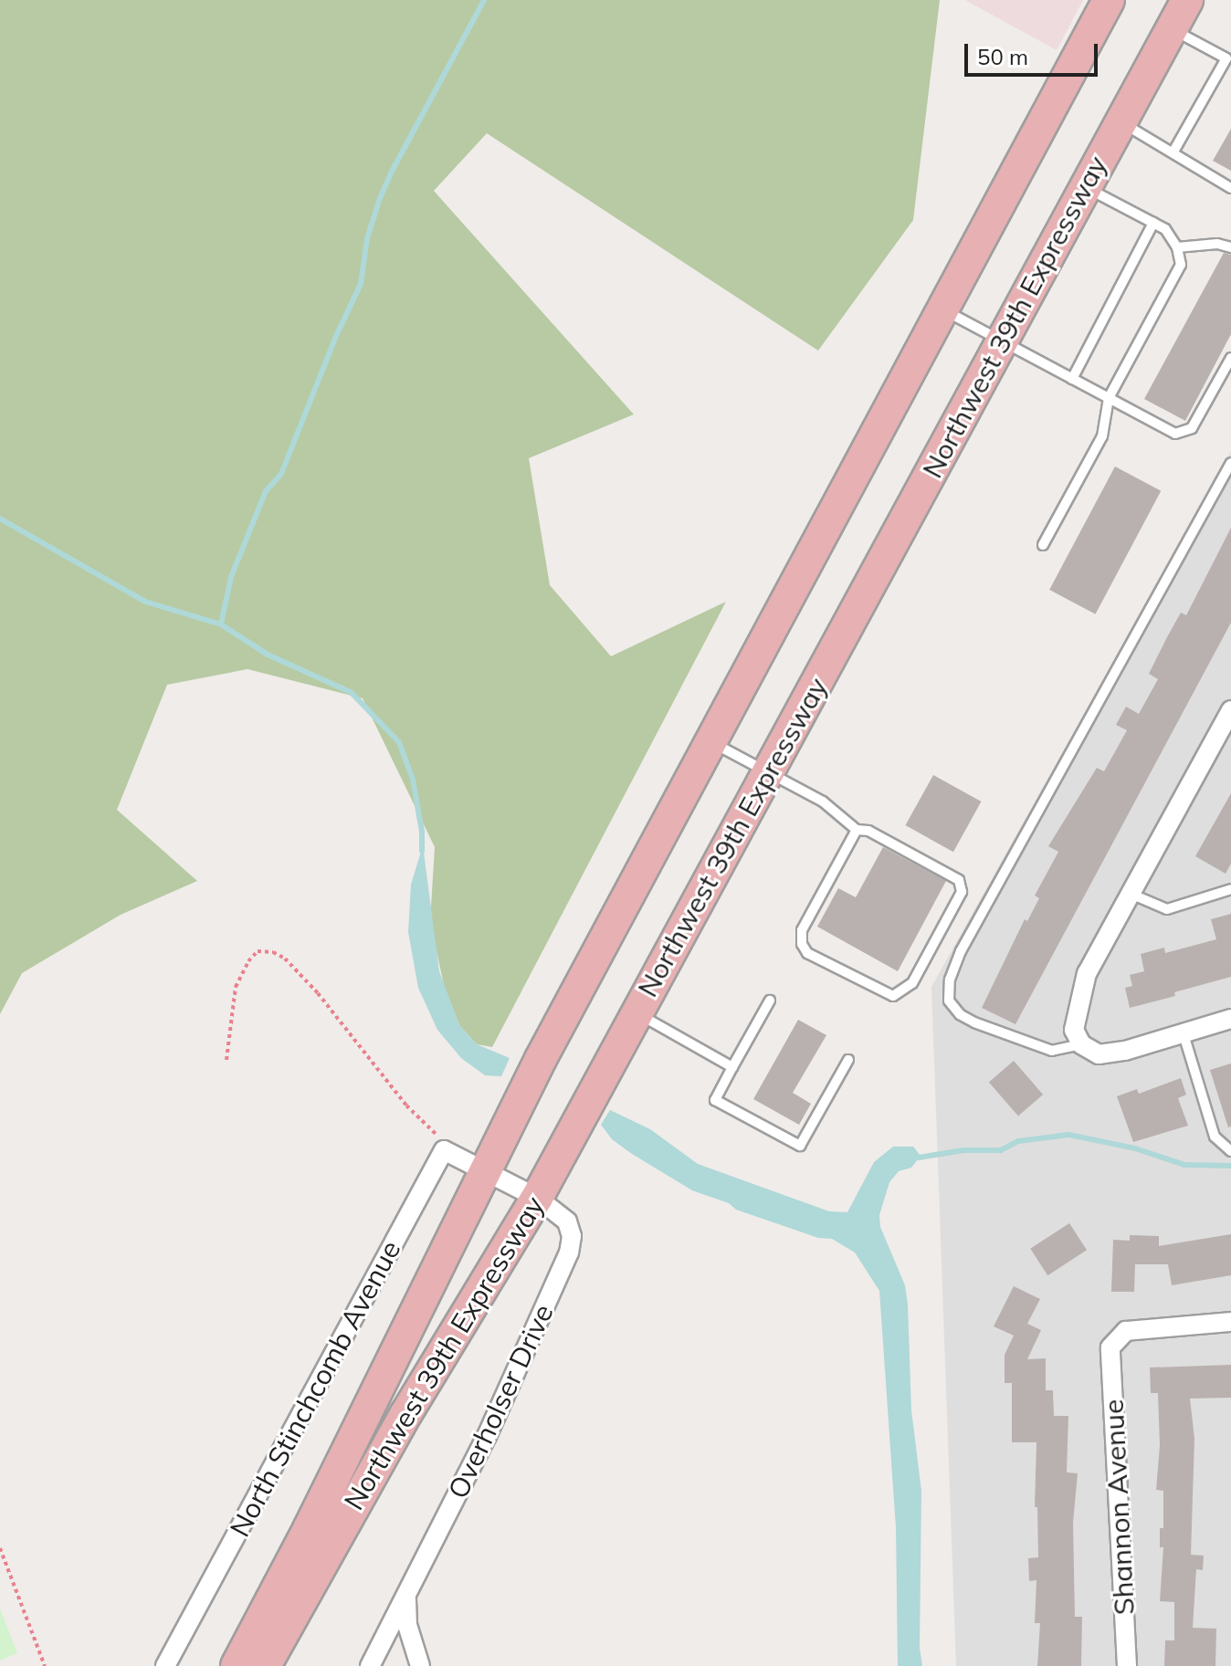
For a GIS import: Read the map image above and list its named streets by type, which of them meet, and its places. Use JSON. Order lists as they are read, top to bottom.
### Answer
{
  "streets": {
    "highway": ["Northwest 39th Expressway"],
    "street": ["North Stinchcomb Avenue", "Overholser Drive", "Shannon Avenue"]
  },
  "crossings": [
    ["Northwest 39th Expressway", "Overholser Drive"]
  ],
  "scale_bar": "50 m"
}
